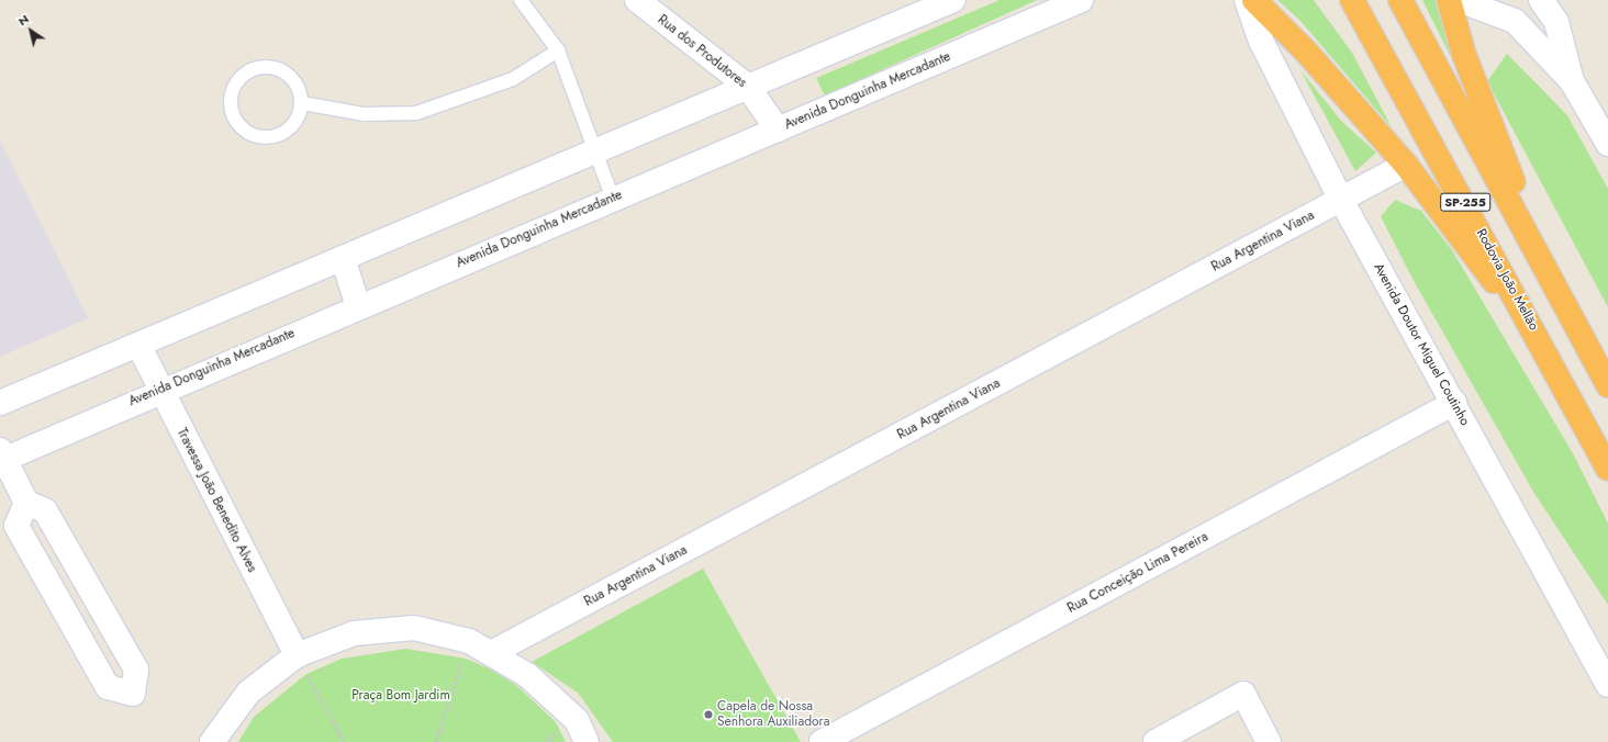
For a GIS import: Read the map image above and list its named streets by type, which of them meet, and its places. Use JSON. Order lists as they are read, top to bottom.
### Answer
{
  "streets": {
    "highway": ["SP-255", "Rodovia João Mellão"],
    "street": [
      "Rua dos Produtores",
      "Avenida Donguinha Mercadante",
      "Rua Argentina Viana",
      "Avenida Doutor Miguel Coutinho",
      "Travessa João Benedito Alves",
      "Rua Conceição Lima Pereira"
    ]
  },
  "crossings": [
    ["Rua dos Produtores", "Avenida Donguinha Mercadante"],
    ["Avenida Donguinha Mercadante", "Travessa João Benedito Alves"],
    ["Rua Argentina Viana", "Avenida Doutor Miguel Coutinho"],
    ["Avenida Doutor Miguel Coutinho", "Rua Conceição Lima Pereira"]
  ],
  "parks": ["Praça Bom Jardim"],
  "places": ["Capela de Nossa Senhora Auxiliadora"],
  "north": "top left"
}
